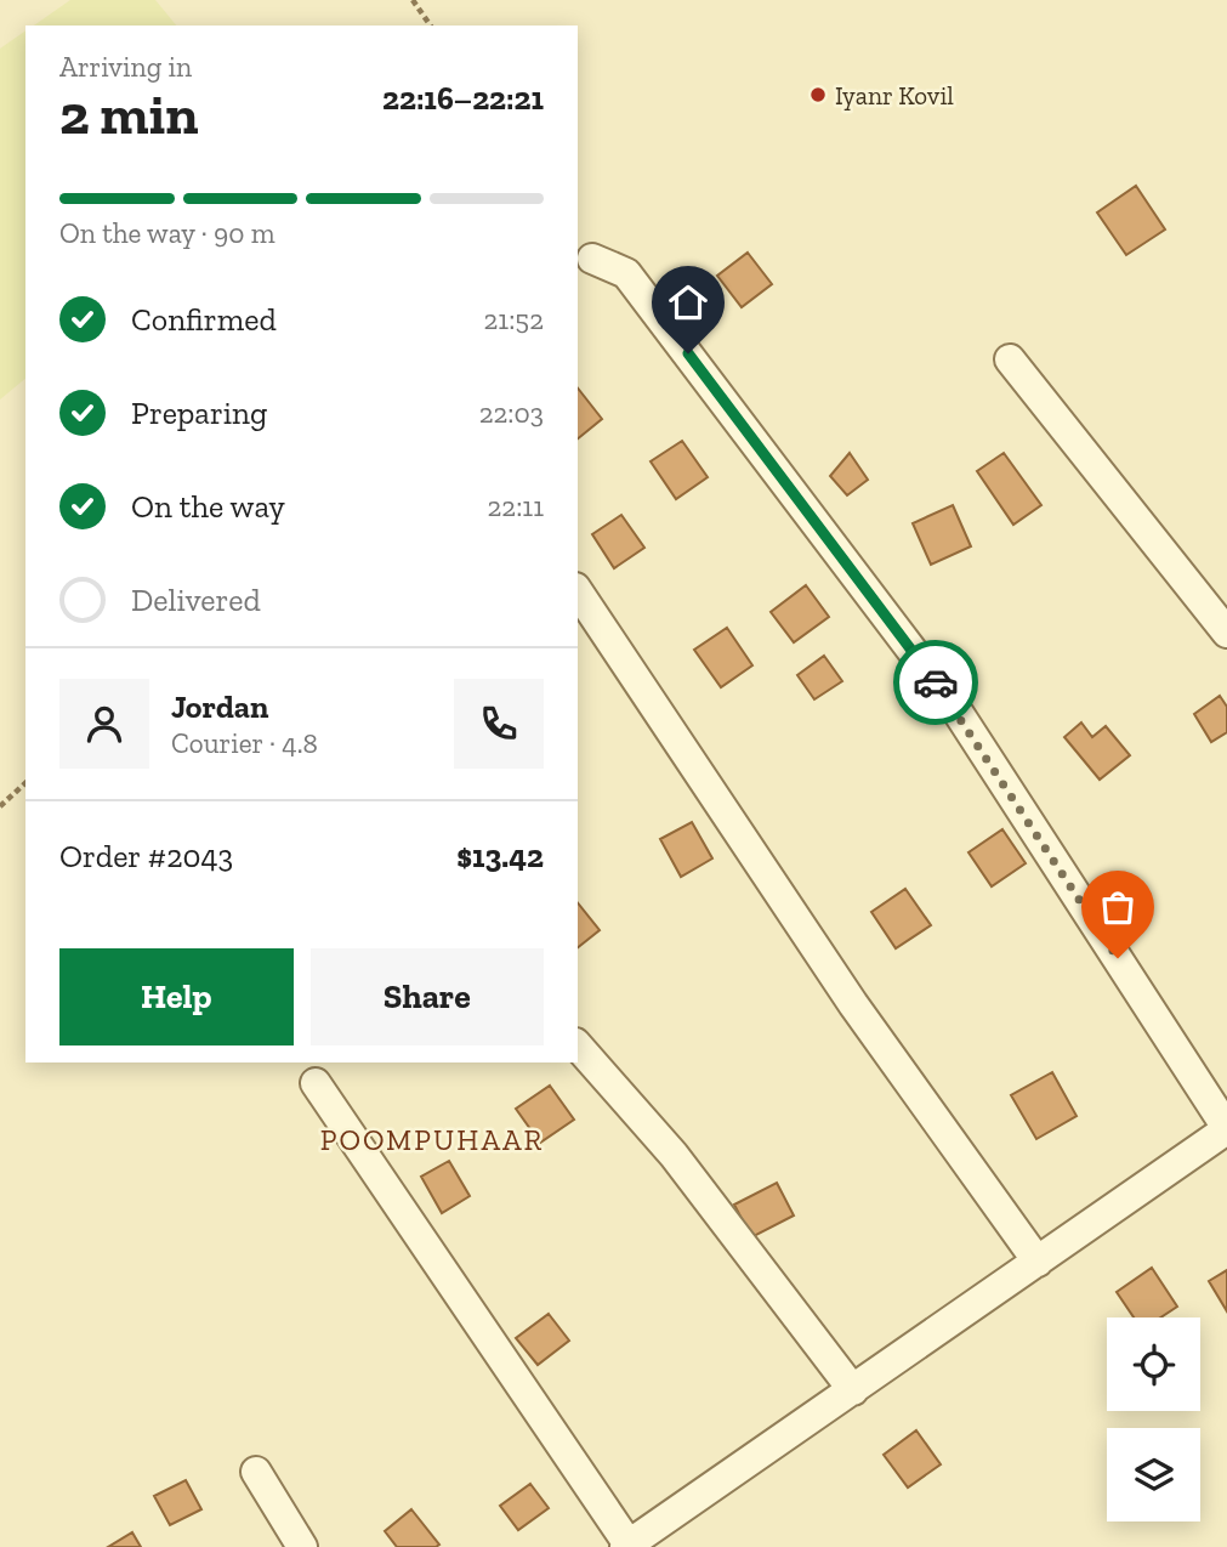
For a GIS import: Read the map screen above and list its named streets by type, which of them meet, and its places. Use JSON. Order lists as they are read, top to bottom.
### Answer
{
  "districts": ["POOMPUHAAR"],
  "places": ["Iyanr Kovil"],
  "page": {
    "heading": ["2 min", "Arriving in", "22:16–22:21"],
    "panel": [
      "Jordan",
      "Courier · 4.8",
      "Order #2043",
      "$13.42"
    ],
    "bar": "On the way · 90 m",
    "list": [
      ["Confirmed", "21:52"],
      ["Preparing", "22:03"],
      ["On the way", "22:11"],
      "Delivered"
    ],
    "buttons": ["Help", "Share"]
  }
}
